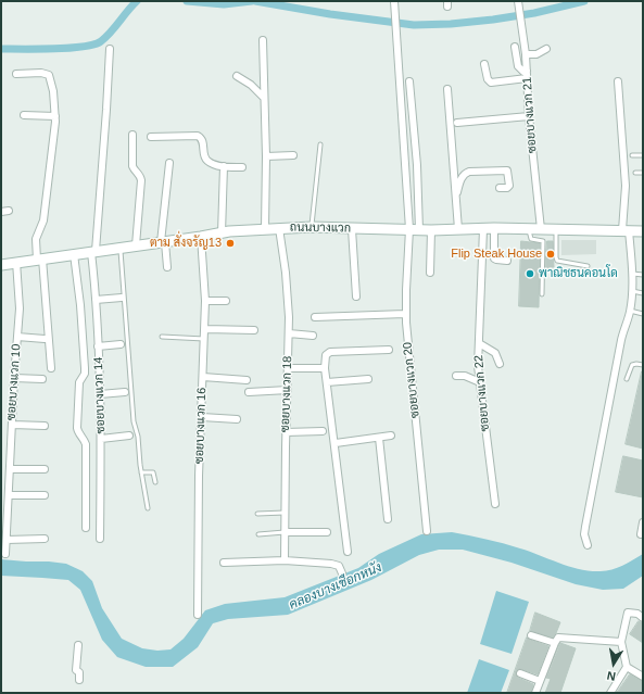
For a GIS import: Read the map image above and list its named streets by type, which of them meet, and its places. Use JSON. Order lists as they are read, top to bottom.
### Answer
{
  "streets": {
    "main road": ["ถนนบางแวก"],
    "street": [
      "ซอยบางแวก 21",
      "ซอยบางแวก 20",
      "ซอยบางแวก 10",
      "ซอยบางแวก 22",
      "ซอยบางแวก 18",
      "ซอยบางแวก 14",
      "ซอยบางแวก 16"
    ]
  },
  "crossings": [
    ["ซอยบางแวก 21", "ถนนบางแวก"],
    ["ถนนบางแวก", "ซอยบางแวก 20"],
    ["ถนนบางแวก", "ซอยบางแวก 10"],
    ["ถนนบางแวก", "ซอยบางแวก 22"],
    ["ถนนบางแวก", "ซอยบางแวก 18"],
    ["ถนนบางแวก", "ซอยบางแวก 14"],
    ["ถนนบางแวก", "ซอยบางแวก 16"]
  ],
  "water": ["คลองบางเชือกหนัง"],
  "places": ["ตาม สั่งจรัญ13", "Flip Steak House", "พาณิชธนคอนโด"],
  "north": "bottom"
}
